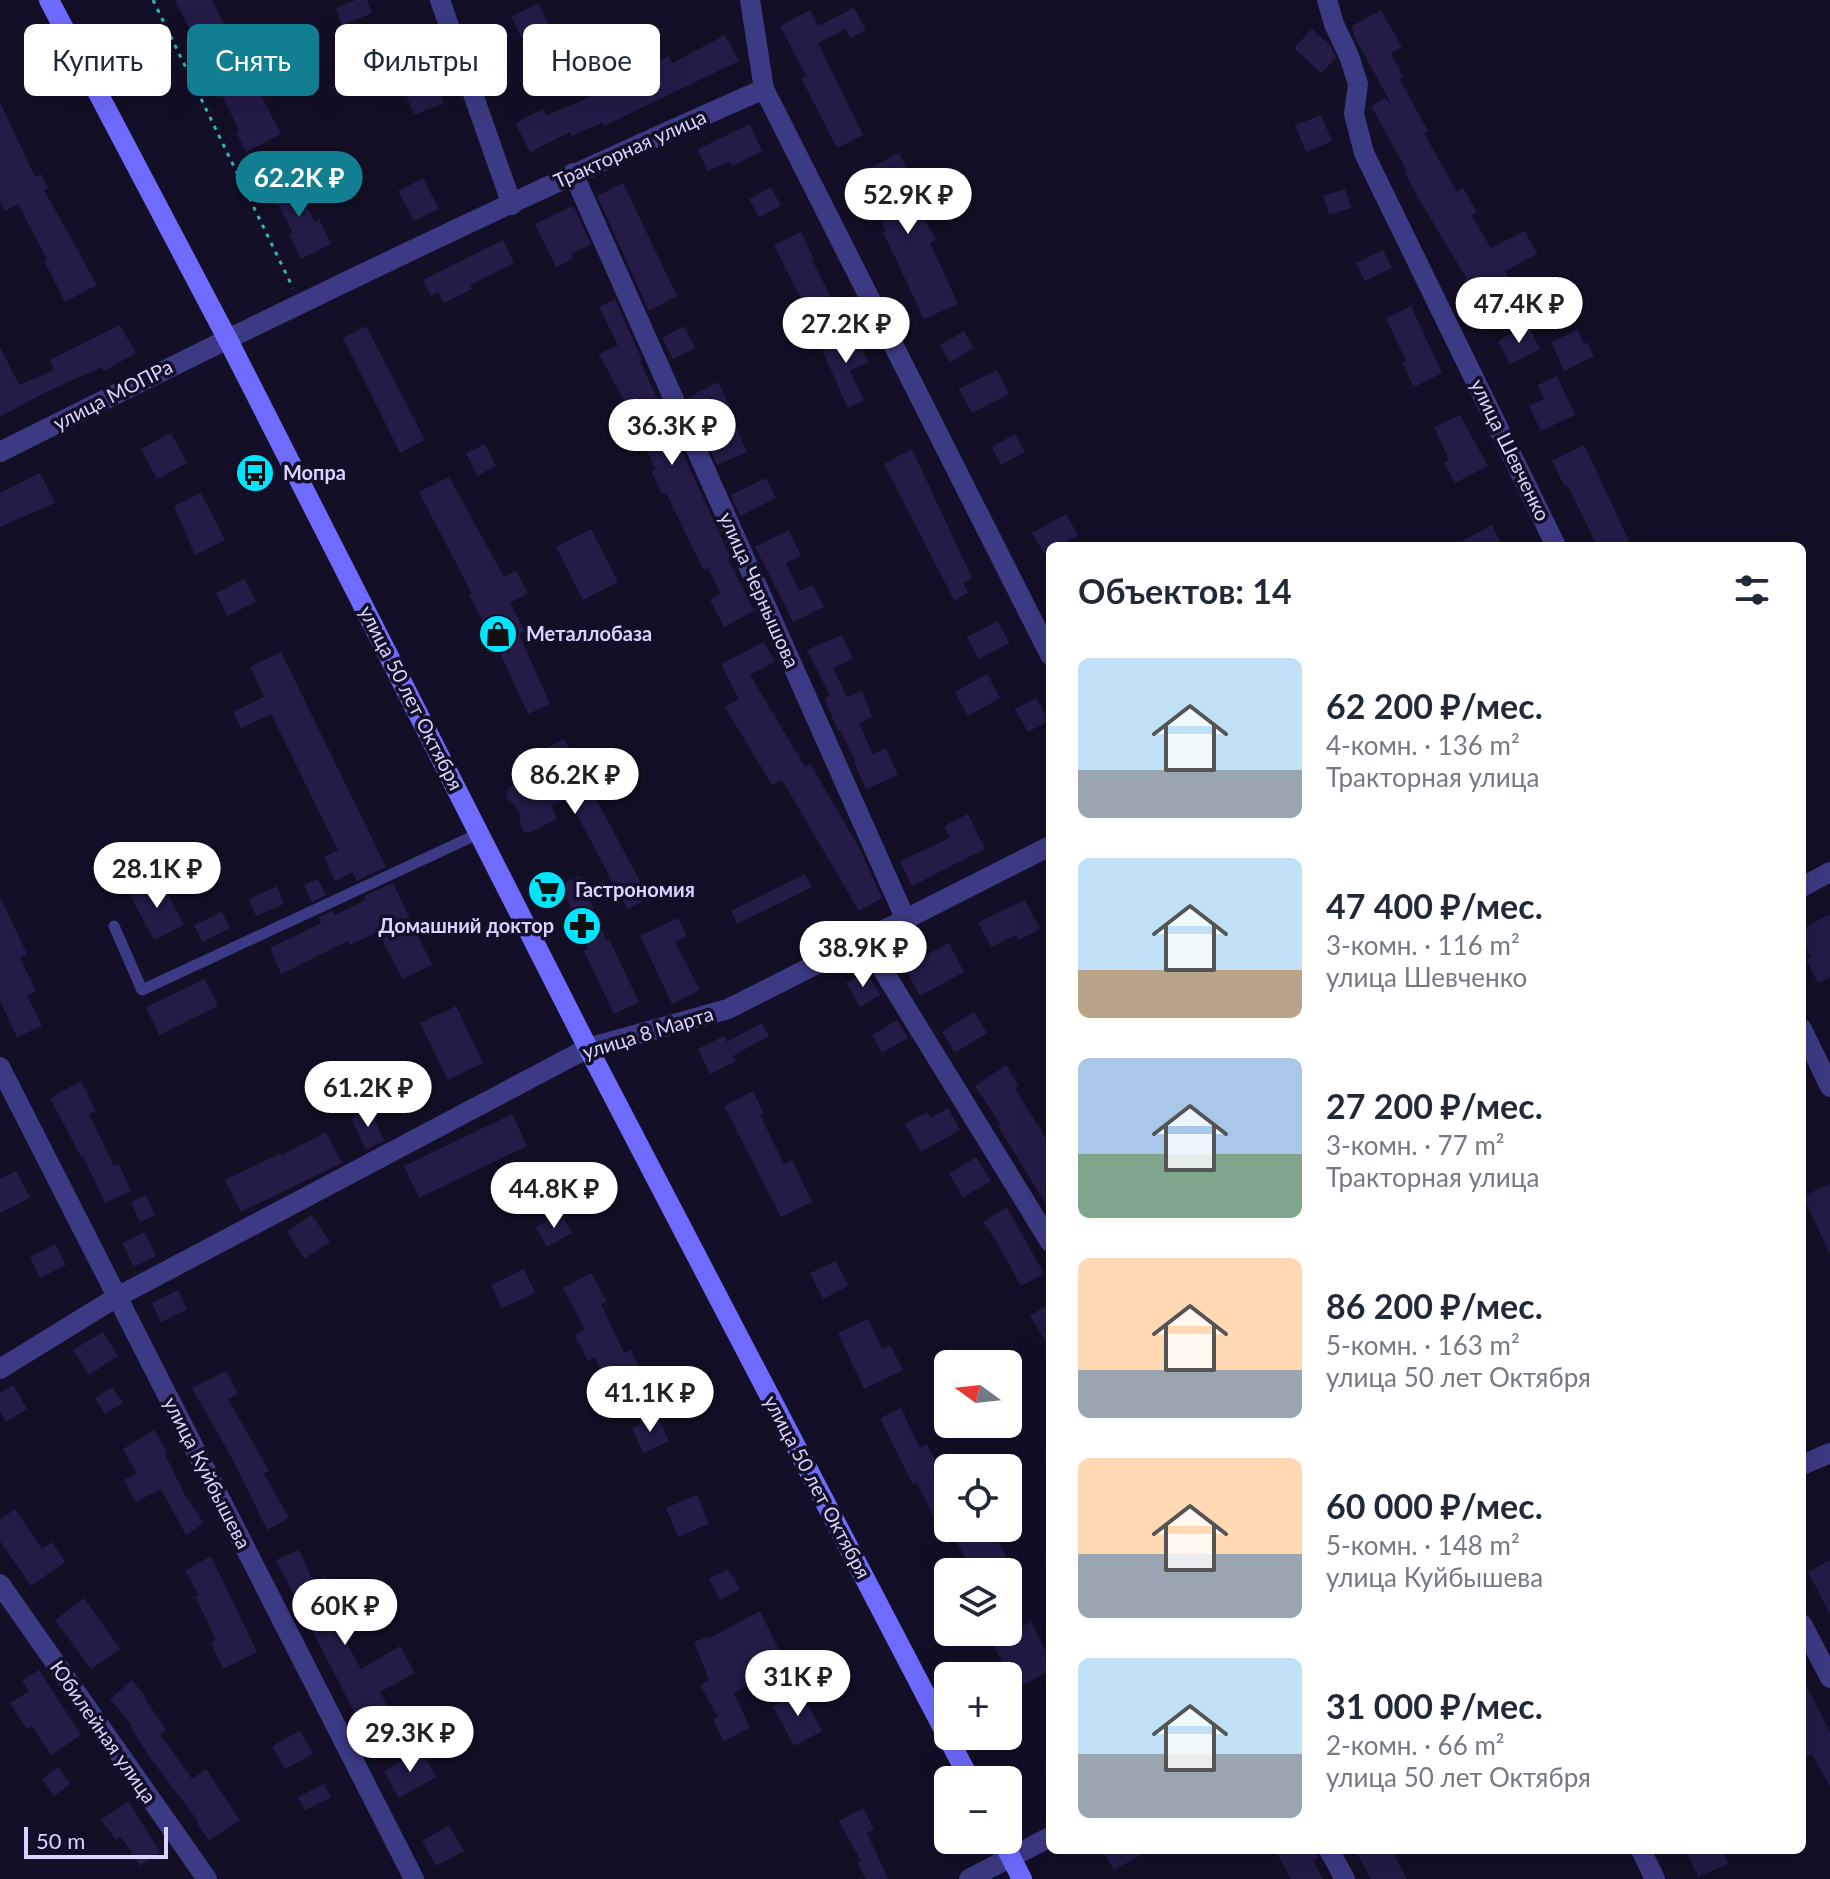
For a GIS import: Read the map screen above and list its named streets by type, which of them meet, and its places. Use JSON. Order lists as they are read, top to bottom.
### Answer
{
  "streets": {
    "main road": ["улица 50 лет Октября"],
    "street": [
      "Тракторная улица",
      "улица МОПРа",
      "улица Шевченко",
      "улица Чернышова",
      "улица 8 Марта",
      "улица Куйбышева",
      "Юбилейная улица"
    ]
  },
  "crossings": [
    ["Тракторная улица", "улица МОПРа"],
    ["Тракторная улица", "улица Чернышова"],
    ["Тракторная улица", "улица 50 лет Октября"],
    ["улица МОПРа", "улица 50 лет Октября"],
    ["улица Чернышова", "улица 8 Марта"],
    ["улица 50 лет Октября", "улица 8 Марта"],
    ["улица 8 Марта", "улица Куйбышева"]
  ],
  "places": {
    "bus stop": ["Мопра"],
    "shop": ["Металлобаза"],
    "supermarket": ["Гастрономия"],
    "pharmacy": ["Домашний доктор"]
  },
  "scale_bar": "50 m",
  "north": "left",
  "page": {
    "chip": [
      "Купить",
      "Снять",
      "Фильтры",
      "Новое"
    ],
    "price": [
      "62.2K ₽",
      "52.9K ₽",
      "47.4K ₽",
      "27.2K ₽",
      "36.3K ₽",
      "86.2K ₽",
      "28.1K ₽",
      "38.9K ₽",
      "61.2K ₽",
      "44.8K ₽",
      "41.1K ₽",
      "60K ₽",
      "31K ₽",
      "29.3K ₽"
    ],
    "heading": "Объектов: 14",
    "list": [
      {
        "name": "62 200 ₽/мес.",
        "note": "4-комн. · 136 m² · Тракторная улица"
      },
      {
        "name": "47 400 ₽/мес.",
        "note": "3-комн. · 116 m² · улица Шевченко"
      },
      {
        "name": "27 200 ₽/мес.",
        "note": "3-комн. · 77 m² · Тракторная улица"
      },
      {
        "name": "86 200 ₽/мес.",
        "note": "5-комн. · 163 m² · улица 50 лет Октября"
      },
      {
        "name": "60 000 ₽/мес.",
        "note": "5-комн. · 148 m² · улица Куйбышева"
      },
      {
        "name": "31 000 ₽/мес.",
        "note": "2-комн. · 66 m² · улица 50 лет Октября"
      }
    ],
    "map_buttons": ["+", "−"],
    "scale": "50 m"
  }
}
